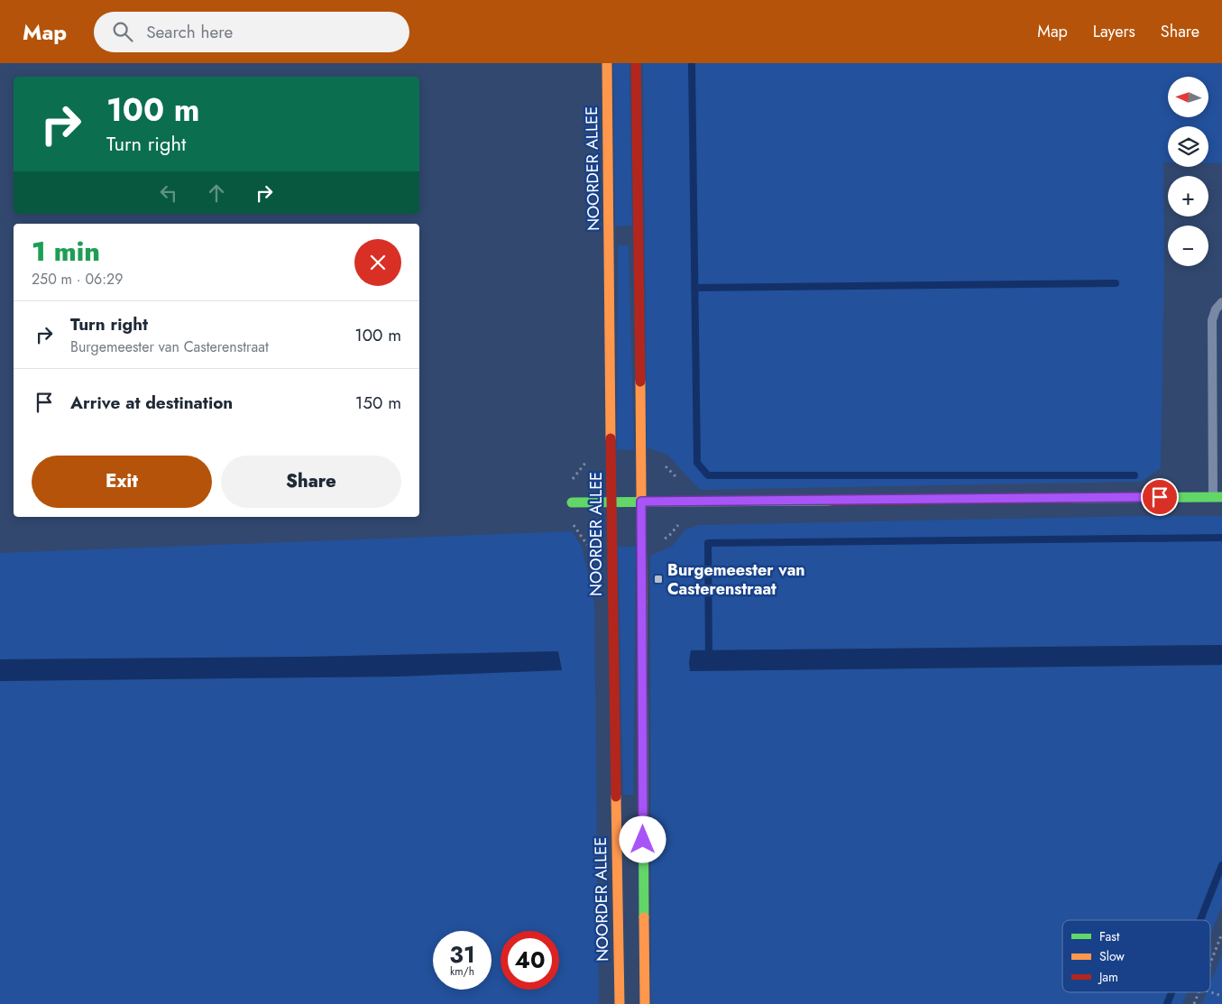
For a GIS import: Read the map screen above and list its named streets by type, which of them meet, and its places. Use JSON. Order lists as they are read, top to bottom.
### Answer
{
  "streets": {
    "street": ["NOORDER ALLEE"]
  },
  "places": {
    "transit": ["Burgemeester van Casterenstraat"]
  },
  "legend": ["Fast", "Slow", "Jam"],
  "north": "left",
  "page": {
    "header": "Map",
    "search": "Search here",
    "nav": ["Map", "Layers", "Share"],
    "map_buttons": ["+", "−"],
    "turn": ["100 m", "Turn right"],
    "heading": ["1 min", "250 m · 06:29"],
    "list": [
      {
        "name": "Turn right",
        "note": "Burgemeester van Casterenstraat",
        "value": "100 m"
      },
      {
        "name": "Arrive at destination",
        "value": "150 m"
      }
    ],
    "buttons": ["Exit", "Share"],
    "speed": "31 km/h",
    "limit": "40"
  }
}
